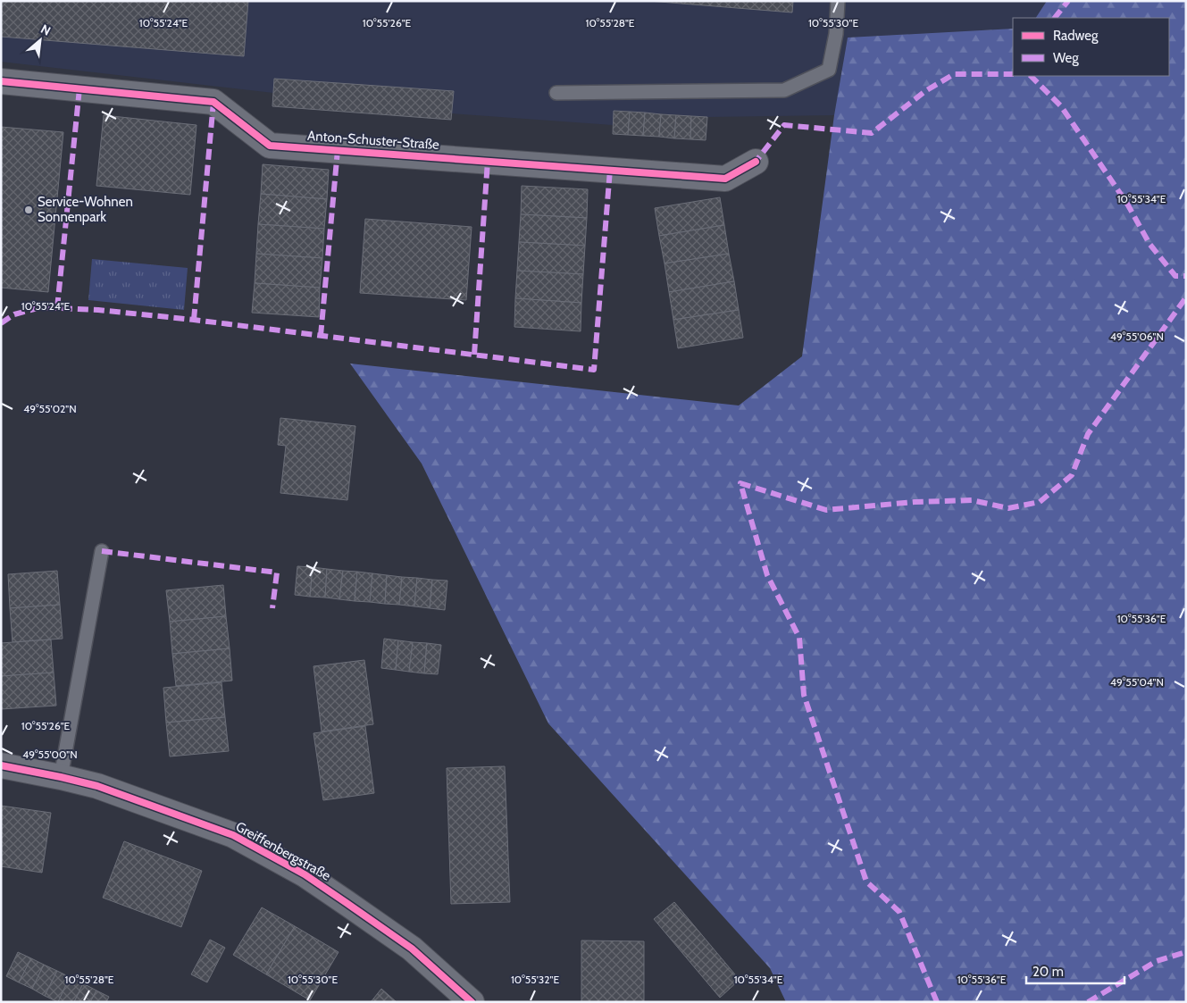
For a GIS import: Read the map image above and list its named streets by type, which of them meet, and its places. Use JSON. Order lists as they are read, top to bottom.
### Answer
{
  "streets": {
    "street": ["Anton-Schuster-Straße", "Greiffenbergstraße"]
  },
  "places": ["Service-Wohnen Sonnenpark"],
  "legend": ["Radweg", "Weg"],
  "scale_bar": "20 m",
  "north": "top right",
  "coordinates": [
    "10°55'24\"E",
    "10°55'26\"E",
    "10°55'28\"E",
    "10°55'30\"E",
    "10°55'34\"E",
    "49°55'06\"N",
    "49°55'02\"N",
    "10°55'36\"E",
    "49°55'04\"N",
    "49°55'00\"N",
    "10°55'32\"E"
  ]
}
